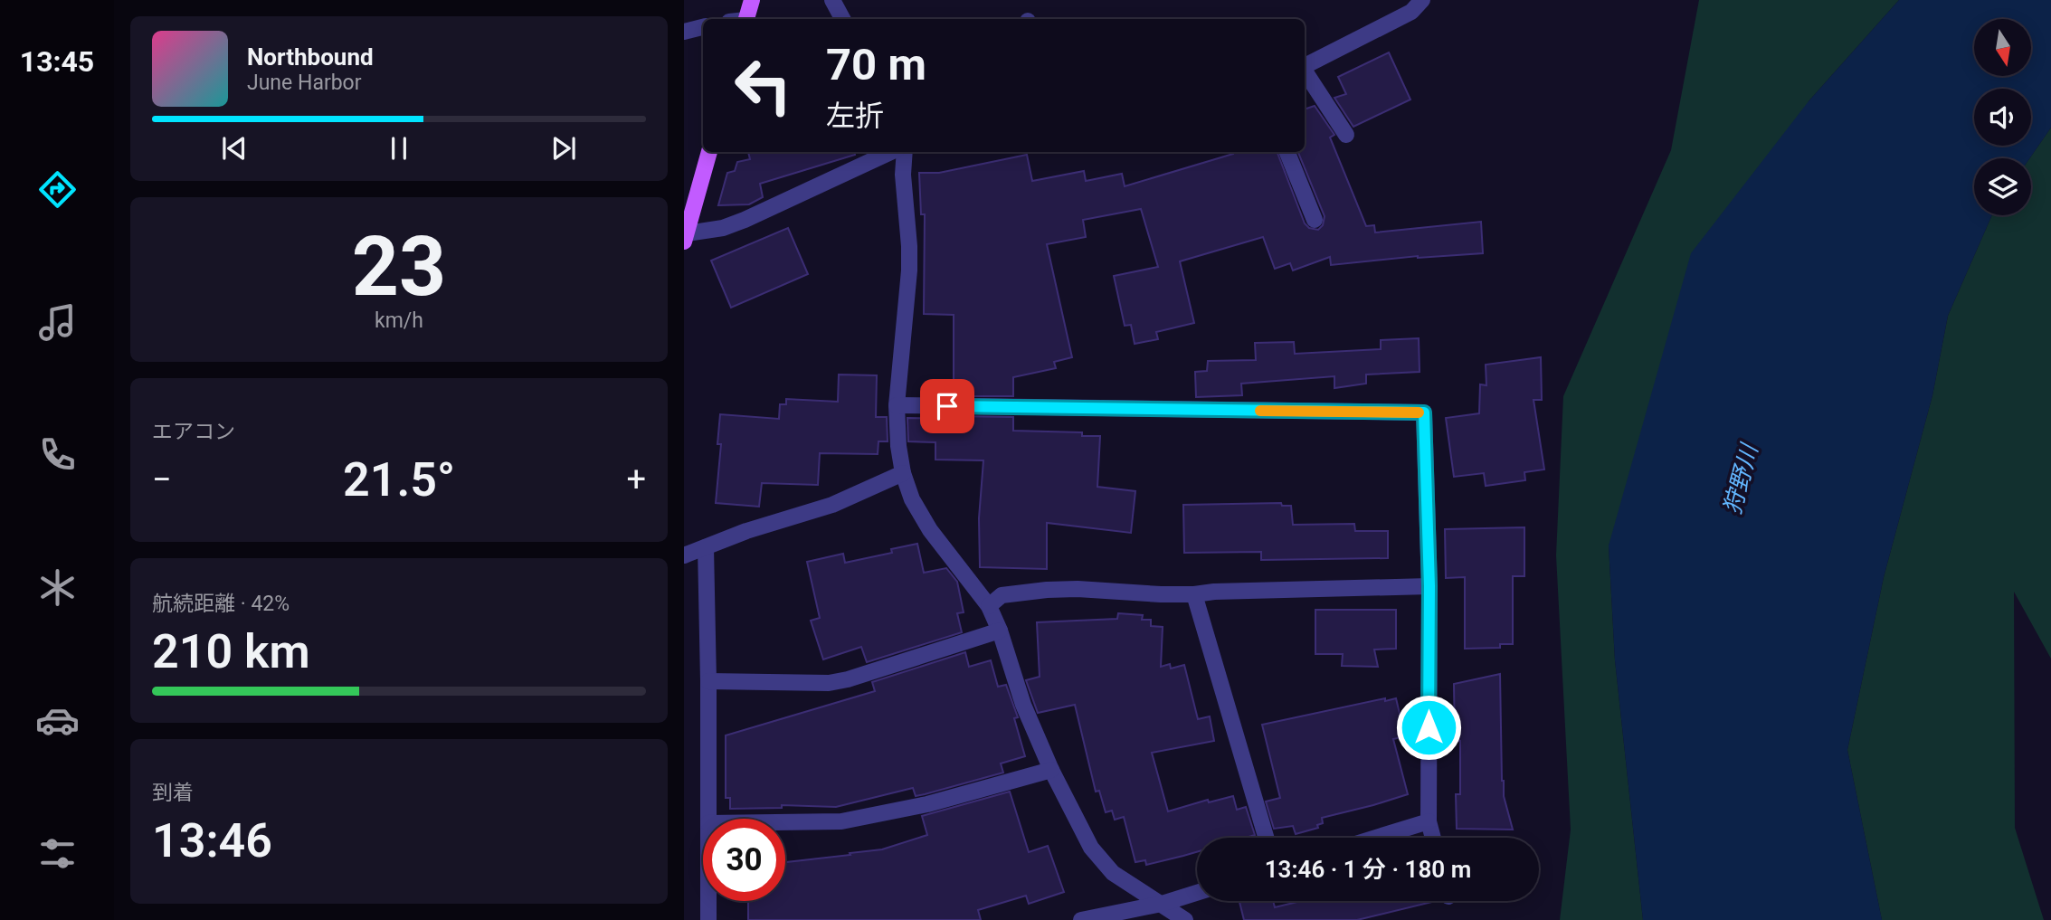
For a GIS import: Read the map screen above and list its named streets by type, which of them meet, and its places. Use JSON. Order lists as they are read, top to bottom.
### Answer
{
  "water": ["狩野川"],
  "north": "bottom",
  "page": {
    "tabs": "13:45",
    "turn": ["70 m", "左折"],
    "song": ["Northbound", "June Harbor"],
    "tile": [
      ["23", "km/h"],
      "エアコン",
      ["航続距離 · 42%", "210 km"],
      ["到着", "13:46"]
    ],
    "heat": ["−", "21.5°", "+"],
    "limit": "30",
    "trip": "13:46 · 1 分 · 180 m"
  }
}
